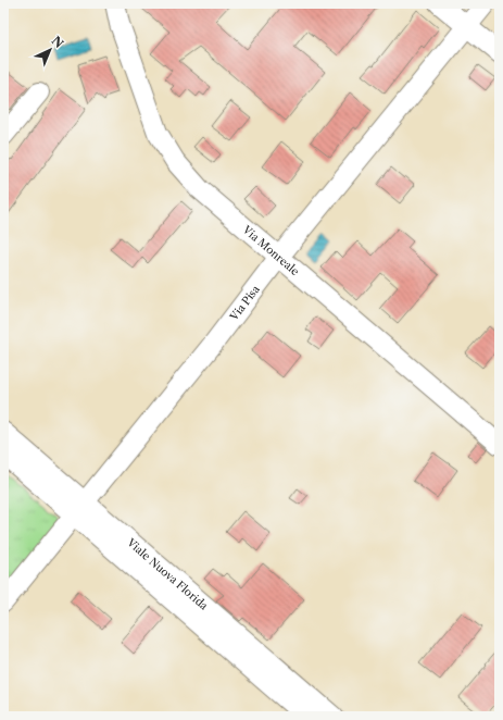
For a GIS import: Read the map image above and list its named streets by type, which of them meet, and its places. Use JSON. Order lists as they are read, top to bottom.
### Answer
{
  "streets": {
    "street": ["Via Monreale", "Via Pisa", "Viale Nuova Florida"]
  },
  "crossings": [
    ["Via Monreale", "Via Pisa"],
    ["Via Pisa", "Viale Nuova Florida"]
  ],
  "north": "top right"
}
